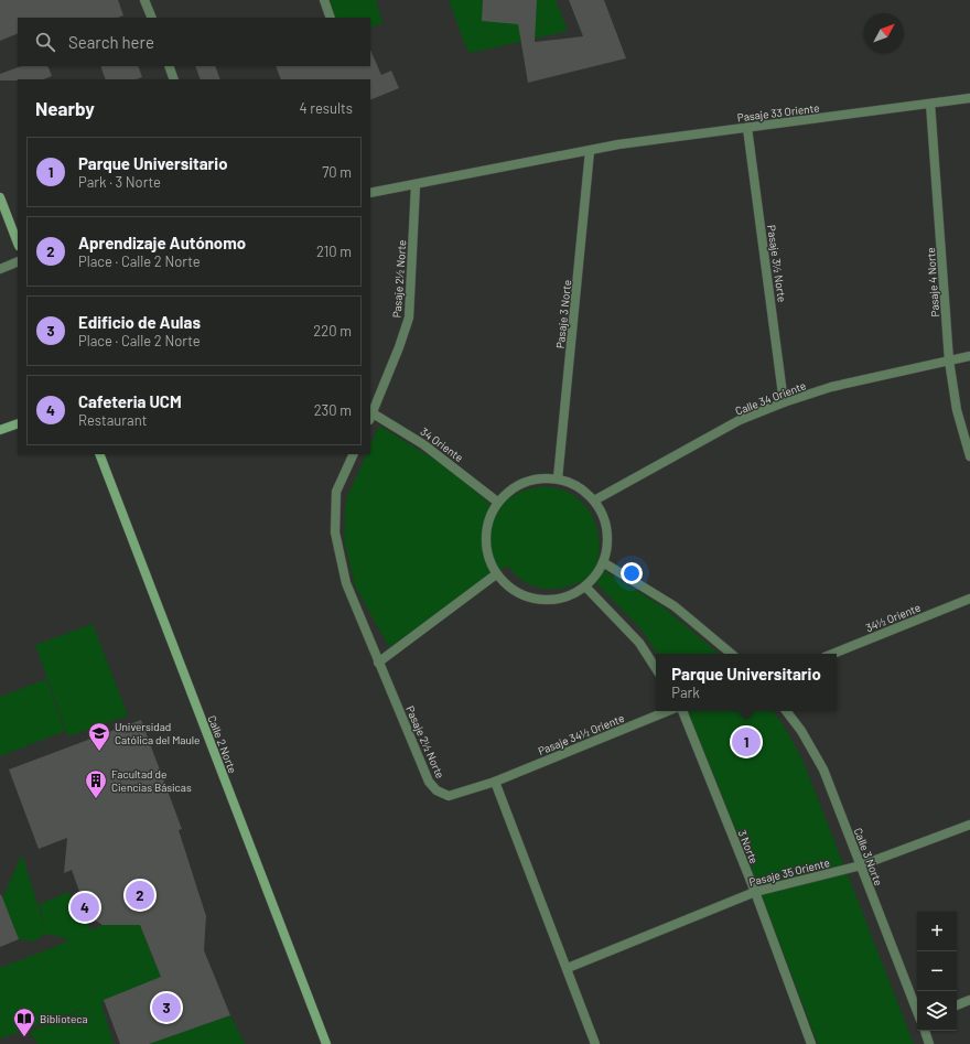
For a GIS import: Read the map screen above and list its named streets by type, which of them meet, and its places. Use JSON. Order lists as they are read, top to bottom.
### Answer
{
  "streets": {
    "main road": ["Calle 2 Norte"],
    "street": [
      "Pasaje 33 Oriente",
      "Pasaje 3½ Norte",
      "Pasaje 2½ Norte",
      "Pasaje 4 Norte",
      "Pasaje 3 Norte",
      "Calle 34 Oriente",
      "34 Oriente",
      "34½ Oriente",
      "Pasaje 34½ Oriente",
      "3 Norte",
      "Calle 3 Norte",
      "Pasaje 35 Oriente"
    ]
  },
  "crossings": [
    ["Pasaje 33 Oriente", "Pasaje 3½ Norte"],
    ["Pasaje 33 Oriente", "Pasaje 2½ Norte"],
    ["Pasaje 33 Oriente", "Pasaje 4 Norte"],
    ["Pasaje 33 Oriente", "Pasaje 3 Norte"],
    ["Pasaje 3½ Norte", "Calle 34 Oriente"],
    ["Pasaje 2½ Norte", "34 Oriente"],
    ["Pasaje 2½ Norte", "Pasaje 34½ Oriente"],
    ["Pasaje 4 Norte", "Calle 34 Oriente"],
    ["Pasaje 3 Norte", "Calle 34 Oriente"],
    ["Pasaje 3 Norte", "34 Oriente"],
    ["Calle 34 Oriente", "34 Oriente"],
    ["3 Norte", "Pasaje 35 Oriente"],
    ["Calle 3 Norte", "Pasaje 35 Oriente"]
  ],
  "places": {
    "school or university": ["Universidad Católica del Maule"],
    "building": ["Facultad de Ciencias Básicas"],
    "library": ["Biblioteca"]
  },
  "north": "top right",
  "page": {
    "search": "Search here",
    "heading": ["Nearby", "4 results"],
    "list": [
      {
        "mark": "1",
        "name": "Parque Universitario",
        "note": "Park · 3 Norte",
        "value": "70 m"
      },
      {
        "mark": "2",
        "name": "Aprendizaje Autónomo",
        "note": "Place · Calle 2 Norte",
        "value": "210 m"
      },
      {
        "mark": "3",
        "name": "Edificio de Aulas",
        "note": "Place · Calle 2 Norte",
        "value": "220 m"
      },
      {
        "mark": "4",
        "name": "Cafeteria UCM",
        "note": "Restaurant",
        "value": "230 m"
      }
    ],
    "popup": ["Parque Universitario", "Park"],
    "pins": [
      "1",
      "2",
      "4",
      "3"
    ],
    "map_buttons": ["+", "−"]
  }
}
